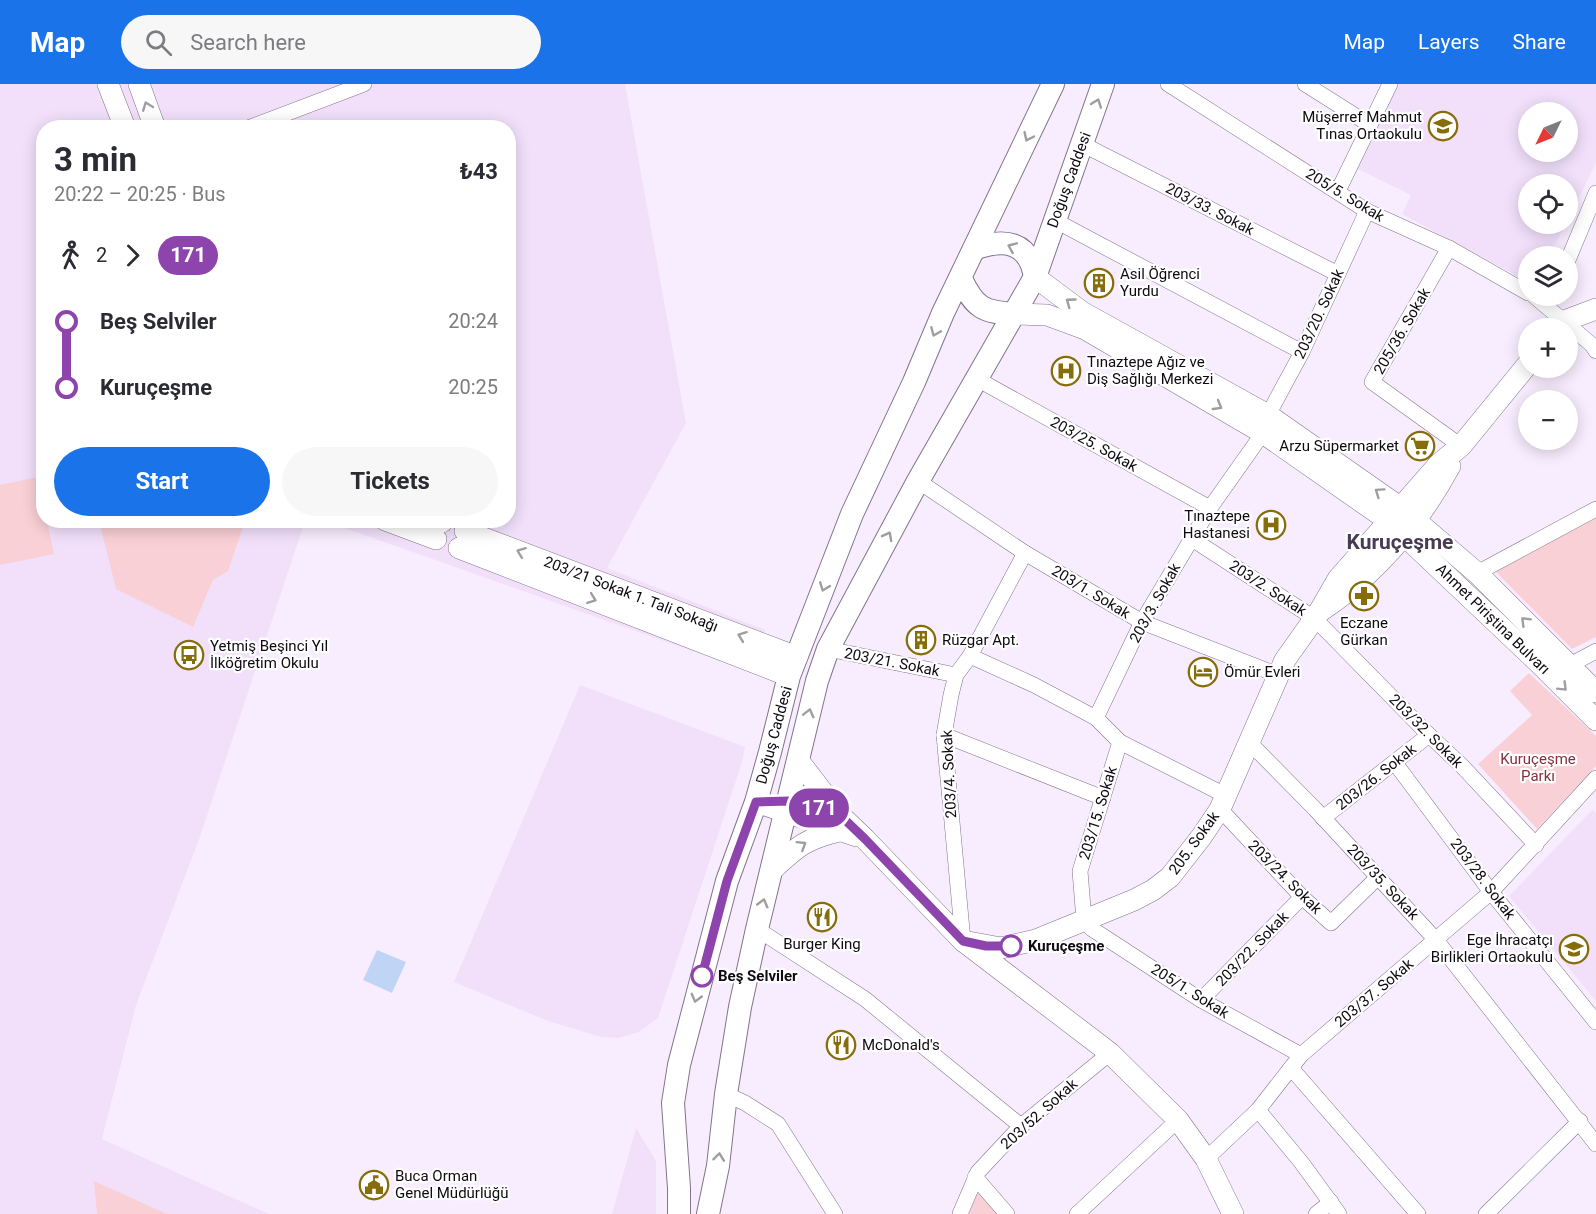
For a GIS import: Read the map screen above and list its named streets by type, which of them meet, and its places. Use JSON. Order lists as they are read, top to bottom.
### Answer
{
  "streets": {
    "main road": [
      "Doğuş Caddesi",
      "203/21 Sokak 1. Tali Sokağı",
      "Ahmet Piriştina Bulvarı",
      "205. Sokak"
    ],
    "street": [
      "205/5. Sokak",
      "203/33. Sokak",
      "203/20. Sokak",
      "205/36. Sokak",
      "203/25. Sokak",
      "203/2. Sokak",
      "203/1. Sokak",
      "203/3. Sokak",
      "203/21. Sokak",
      "203/32. Sokak",
      "203/4. Sokak",
      "203/26. Sokak",
      "203/15. Sokak",
      "203/24. Sokak",
      "203/28. Sokak",
      "203/35. Sokak",
      "203/22. Sokak",
      "205/1. Sokak",
      "203/37. Sokak",
      "203/52. Sokak"
    ]
  },
  "crossings": [
    ["Doğuş Caddesi", "203/33. Sokak"],
    ["Doğuş Caddesi", "203/25. Sokak"],
    ["Doğuş Caddesi", "203/1. Sokak"],
    ["Doğuş Caddesi", "203/21 Sokak 1. Tali Sokağı"],
    ["Doğuş Caddesi", "Ahmet Piriştina Bulvarı"],
    ["Doğuş Caddesi", "203/21. Sokak"],
    ["205/5. Sokak", "203/20. Sokak"],
    ["205/5. Sokak", "205/36. Sokak"],
    ["203/33. Sokak", "203/20. Sokak"],
    ["203/20. Sokak", "203/3. Sokak"],
    ["203/20. Sokak", "Ahmet Piriştina Bulvarı"],
    ["205/36. Sokak", "205. Sokak"],
    ["203/25. Sokak", "203/3. Sokak"],
    ["203/2. Sokak", "203/3. Sokak"],
    ["203/2. Sokak", "203/32. Sokak"],
    ["203/2. Sokak", "205. Sokak"],
    ["203/1. Sokak", "203/3. Sokak"],
    ["203/1. Sokak", "203/4. Sokak"],
    ["203/1. Sokak", "205. Sokak"],
    ["203/3. Sokak", "Ahmet Piriştina Bulvarı"],
    ["Ahmet Piriştina Bulvarı", "205. Sokak"],
    ["203/21. Sokak", "203/4. Sokak"],
    ["203/32. Sokak", "203/26. Sokak"],
    ["203/32. Sokak", "205. Sokak"],
    ["203/32. Sokak", "203/37. Sokak"],
    ["203/4. Sokak", "205. Sokak"],
    ["203/26. Sokak", "203/28. Sokak"],
    ["203/26. Sokak", "203/35. Sokak"],
    ["203/15. Sokak", "205. Sokak"],
    ["203/15. Sokak", "205/1. Sokak"],
    ["205. Sokak", "203/24. Sokak"],
    ["205. Sokak", "203/35. Sokak"],
    ["205. Sokak", "205/1. Sokak"],
    ["203/24. Sokak", "203/35. Sokak"],
    ["203/24. Sokak", "203/22. Sokak"],
    ["203/28. Sokak", "203/37. Sokak"],
    ["203/35. Sokak", "203/37. Sokak"],
    ["203/22. Sokak", "205/1. Sokak"],
    ["205/1. Sokak", "203/37. Sokak"]
  ],
  "districts": ["Kuruçeşme"],
  "parks": ["Kuruçeşme Parkı"],
  "places": {
    "school or university": ["Müşerref Mahmut Tınas Ortaokulu", "Ege İhracatçı Birlikleri Ortaokulu"],
    "building": ["Asil Öğrenci Yurdu", "Rüzgar Apt."],
    "hospital": ["Tınaztepe Ağız ve Diş Sağlığı Merkezi", "Tınaztepe Hastanesi"],
    "supermarket": ["Arzu Süpermarket"],
    "pharmacy": ["Eczane Gürkan"],
    "bus stop": ["Yetmiş Beşinci Yıl İlköğretim Okulu"],
    "hotel": ["Ömür Evleri"],
    "restaurant": ["Burger King", "McDonald's"],
    "other": ["Kuruçeşme", "Beş Selviler"],
    "public building": ["Buca Orman Genel Müdürlüğü"]
  },
  "lines": ["bus line 171"],
  "north": "bottom left",
  "page": {
    "header": "Map",
    "search": "Search here",
    "nav": ["Map", "Layers", "Share"],
    "on_map": "171",
    "map_buttons": ["+", "−"],
    "heading": ["3 min", "20:22 – 20:25 · Bus", "₺43"],
    "legs": ["2", "171"],
    "list": [
      {
        "name": "Beş Selviler",
        "value": "20:24"
      },
      {
        "name": "Kuruçeşme",
        "value": "20:25"
      }
    ],
    "buttons": ["Start", "Tickets"]
  }
}
